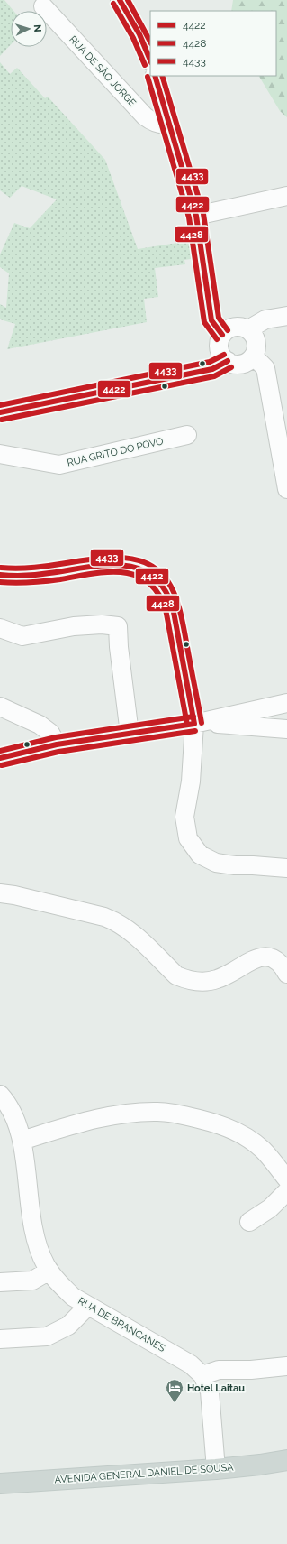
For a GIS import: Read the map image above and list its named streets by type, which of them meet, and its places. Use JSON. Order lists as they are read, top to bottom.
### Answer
{
  "streets": {
    "main road": ["AVENIDA GENERAL DANIEL DE SOUSA"],
    "street": ["RUA DE SÃO JORGE", "RUA GRITO DO POVO", "RUA DE BRANCANES"]
  },
  "crossings": [
    ["RUA DE BRANCANES", "AVENIDA GENERAL DANIEL DE SOUSA"]
  ],
  "places": {
    "hotel": ["Hotel Laitau"]
  },
  "lines": ["transit line 4422", "transit line 4433", "transit line 4428"],
  "legend": ["4422", "4428", "4433"],
  "north": "right"
}
